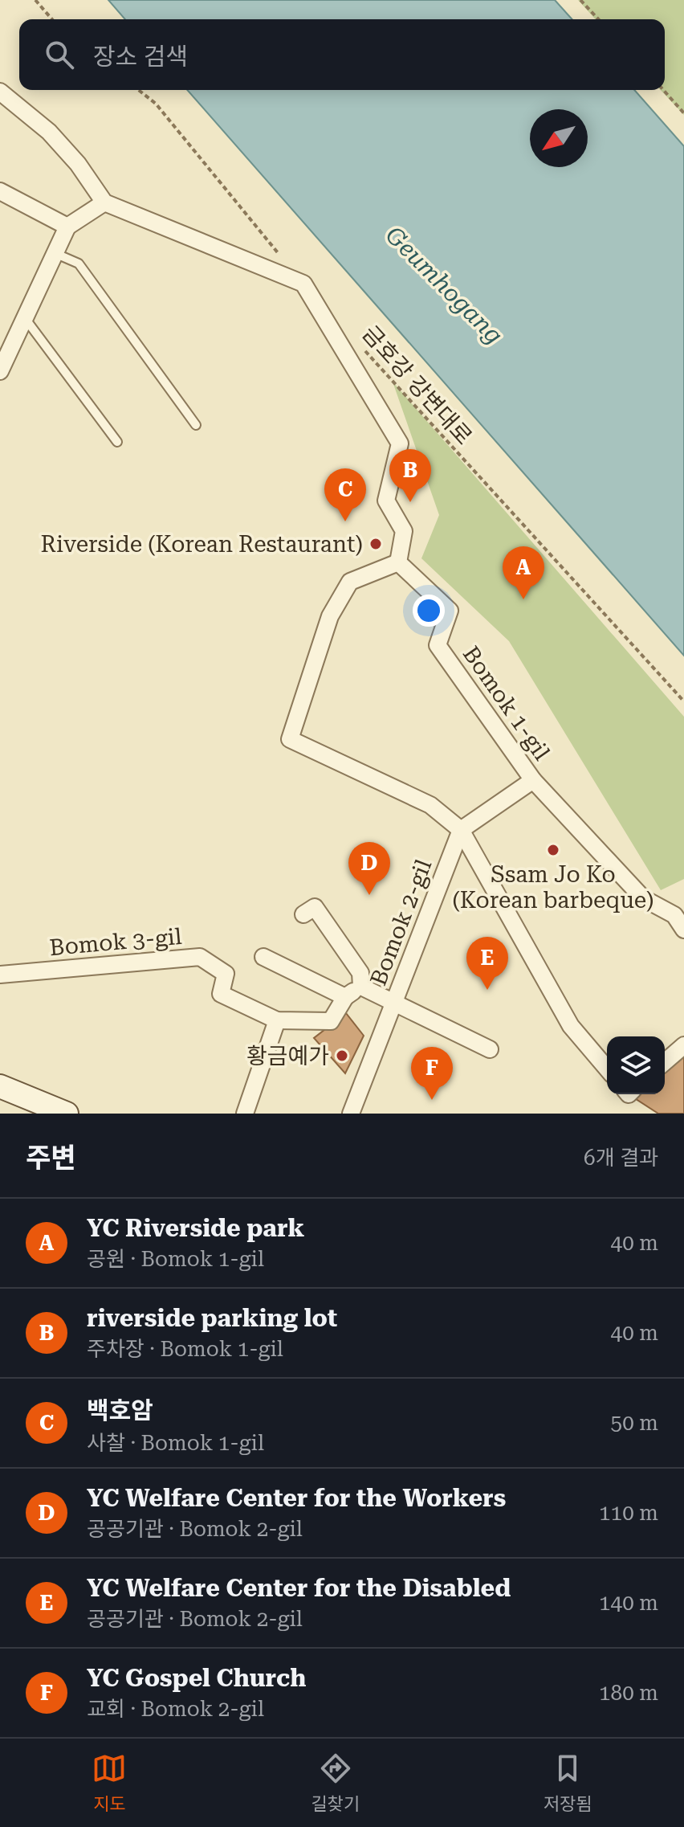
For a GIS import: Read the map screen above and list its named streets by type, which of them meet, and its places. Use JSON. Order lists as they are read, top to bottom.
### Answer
{
  "streets": {
    "street": ["Bomok 1-gil", "Bomok 2-gil", "Bomok 3-gil"],
    "path": ["금호강 강변대로"]
  },
  "water": ["Geumhogang"],
  "places": ["Riverside (Korean Restaurant)", "Ssam Jo Ko (Korean barbeque)", "황금예가"],
  "north": "bottom left",
  "page": {
    "search": "장소 검색",
    "pins": [
      "B",
      "C",
      "A",
      "D",
      "E",
      "F"
    ],
    "heading": ["주변", "6개 결과"],
    "list": [
      {
        "mark": "A",
        "name": "YC Riverside park",
        "note": "공원 · Bomok 1-gil",
        "value": "40 m"
      },
      {
        "mark": "B",
        "name": "riverside parking lot",
        "note": "주차장 · Bomok 1-gil",
        "value": "40 m"
      },
      {
        "mark": "C",
        "name": "백호암",
        "note": "사찰 · Bomok 1-gil",
        "value": "50 m"
      },
      {
        "mark": "D",
        "name": "YC Welfare Center for the Workers",
        "note": "공공기관 · Bomok 2-gil",
        "value": "110 m"
      },
      {
        "mark": "E",
        "name": "YC Welfare Center for the Disabled",
        "note": "공공기관 · Bomok 2-gil",
        "value": "140 m"
      },
      {
        "mark": "F",
        "name": "YC Gospel Church",
        "note": "교회 · Bomok 2-gil",
        "value": "180 m"
      }
    ],
    "nav": ["지도", "길찾기", "저장됨"]
  }
}
